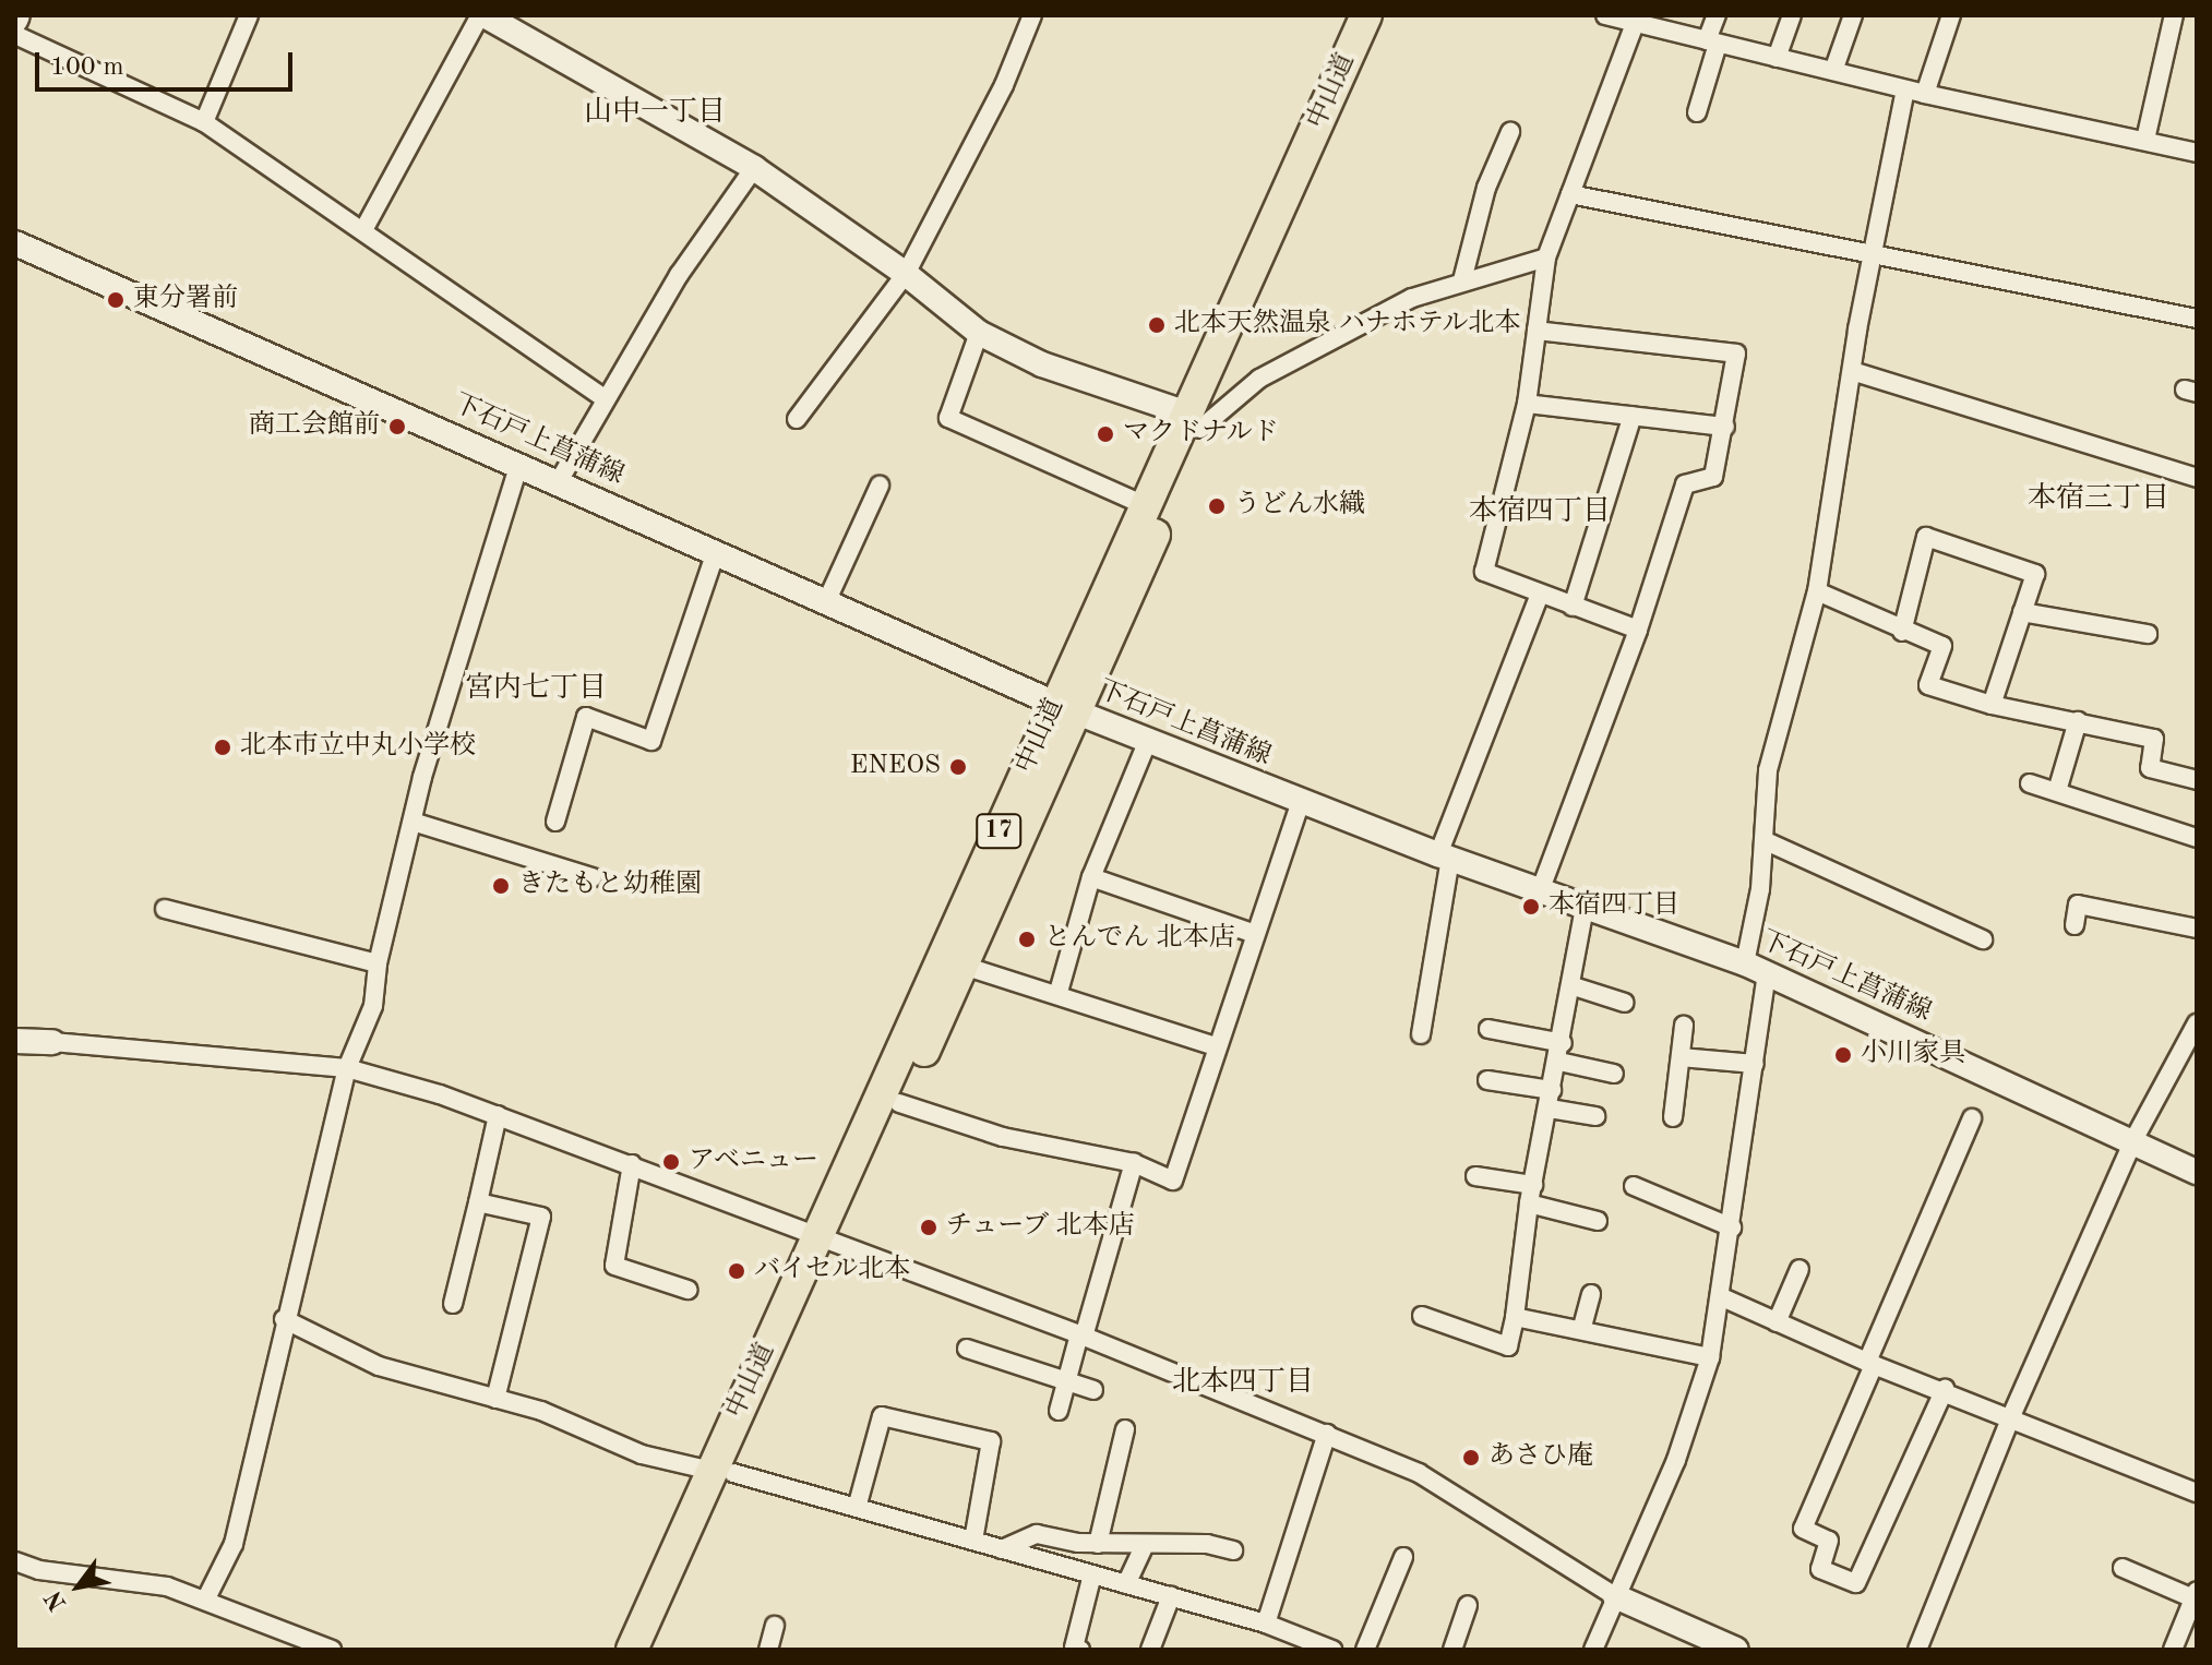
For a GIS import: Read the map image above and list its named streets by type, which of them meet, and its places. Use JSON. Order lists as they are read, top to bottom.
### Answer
{
  "streets": {
    "highway": ["中山道", "17"],
    "main road": ["下石戸上菖蒲線"]
  },
  "crossings": [
    ["中山道", "下石戸上菖蒲線"]
  ],
  "districts": [
    "山中一丁目",
    "本宿三丁目",
    "本宿四丁目",
    "宮内七丁目",
    "北本四丁目"
  ],
  "places": [
    "東分署前",
    "北本天然温泉 ハナホテル北本",
    "商工会館前",
    "マクドナルド",
    "うどん水織",
    "北本市立中丸小学校",
    "ENEOS",
    "きたもと幼稚園",
    "本宿四丁目",
    "とんでん 北本店",
    "小川家具",
    "アベニュー",
    "チューブ 北本店",
    "バイセル北本",
    "あさひ庵"
  ],
  "scale_bar": "100 m",
  "north": "bottom left"
}
